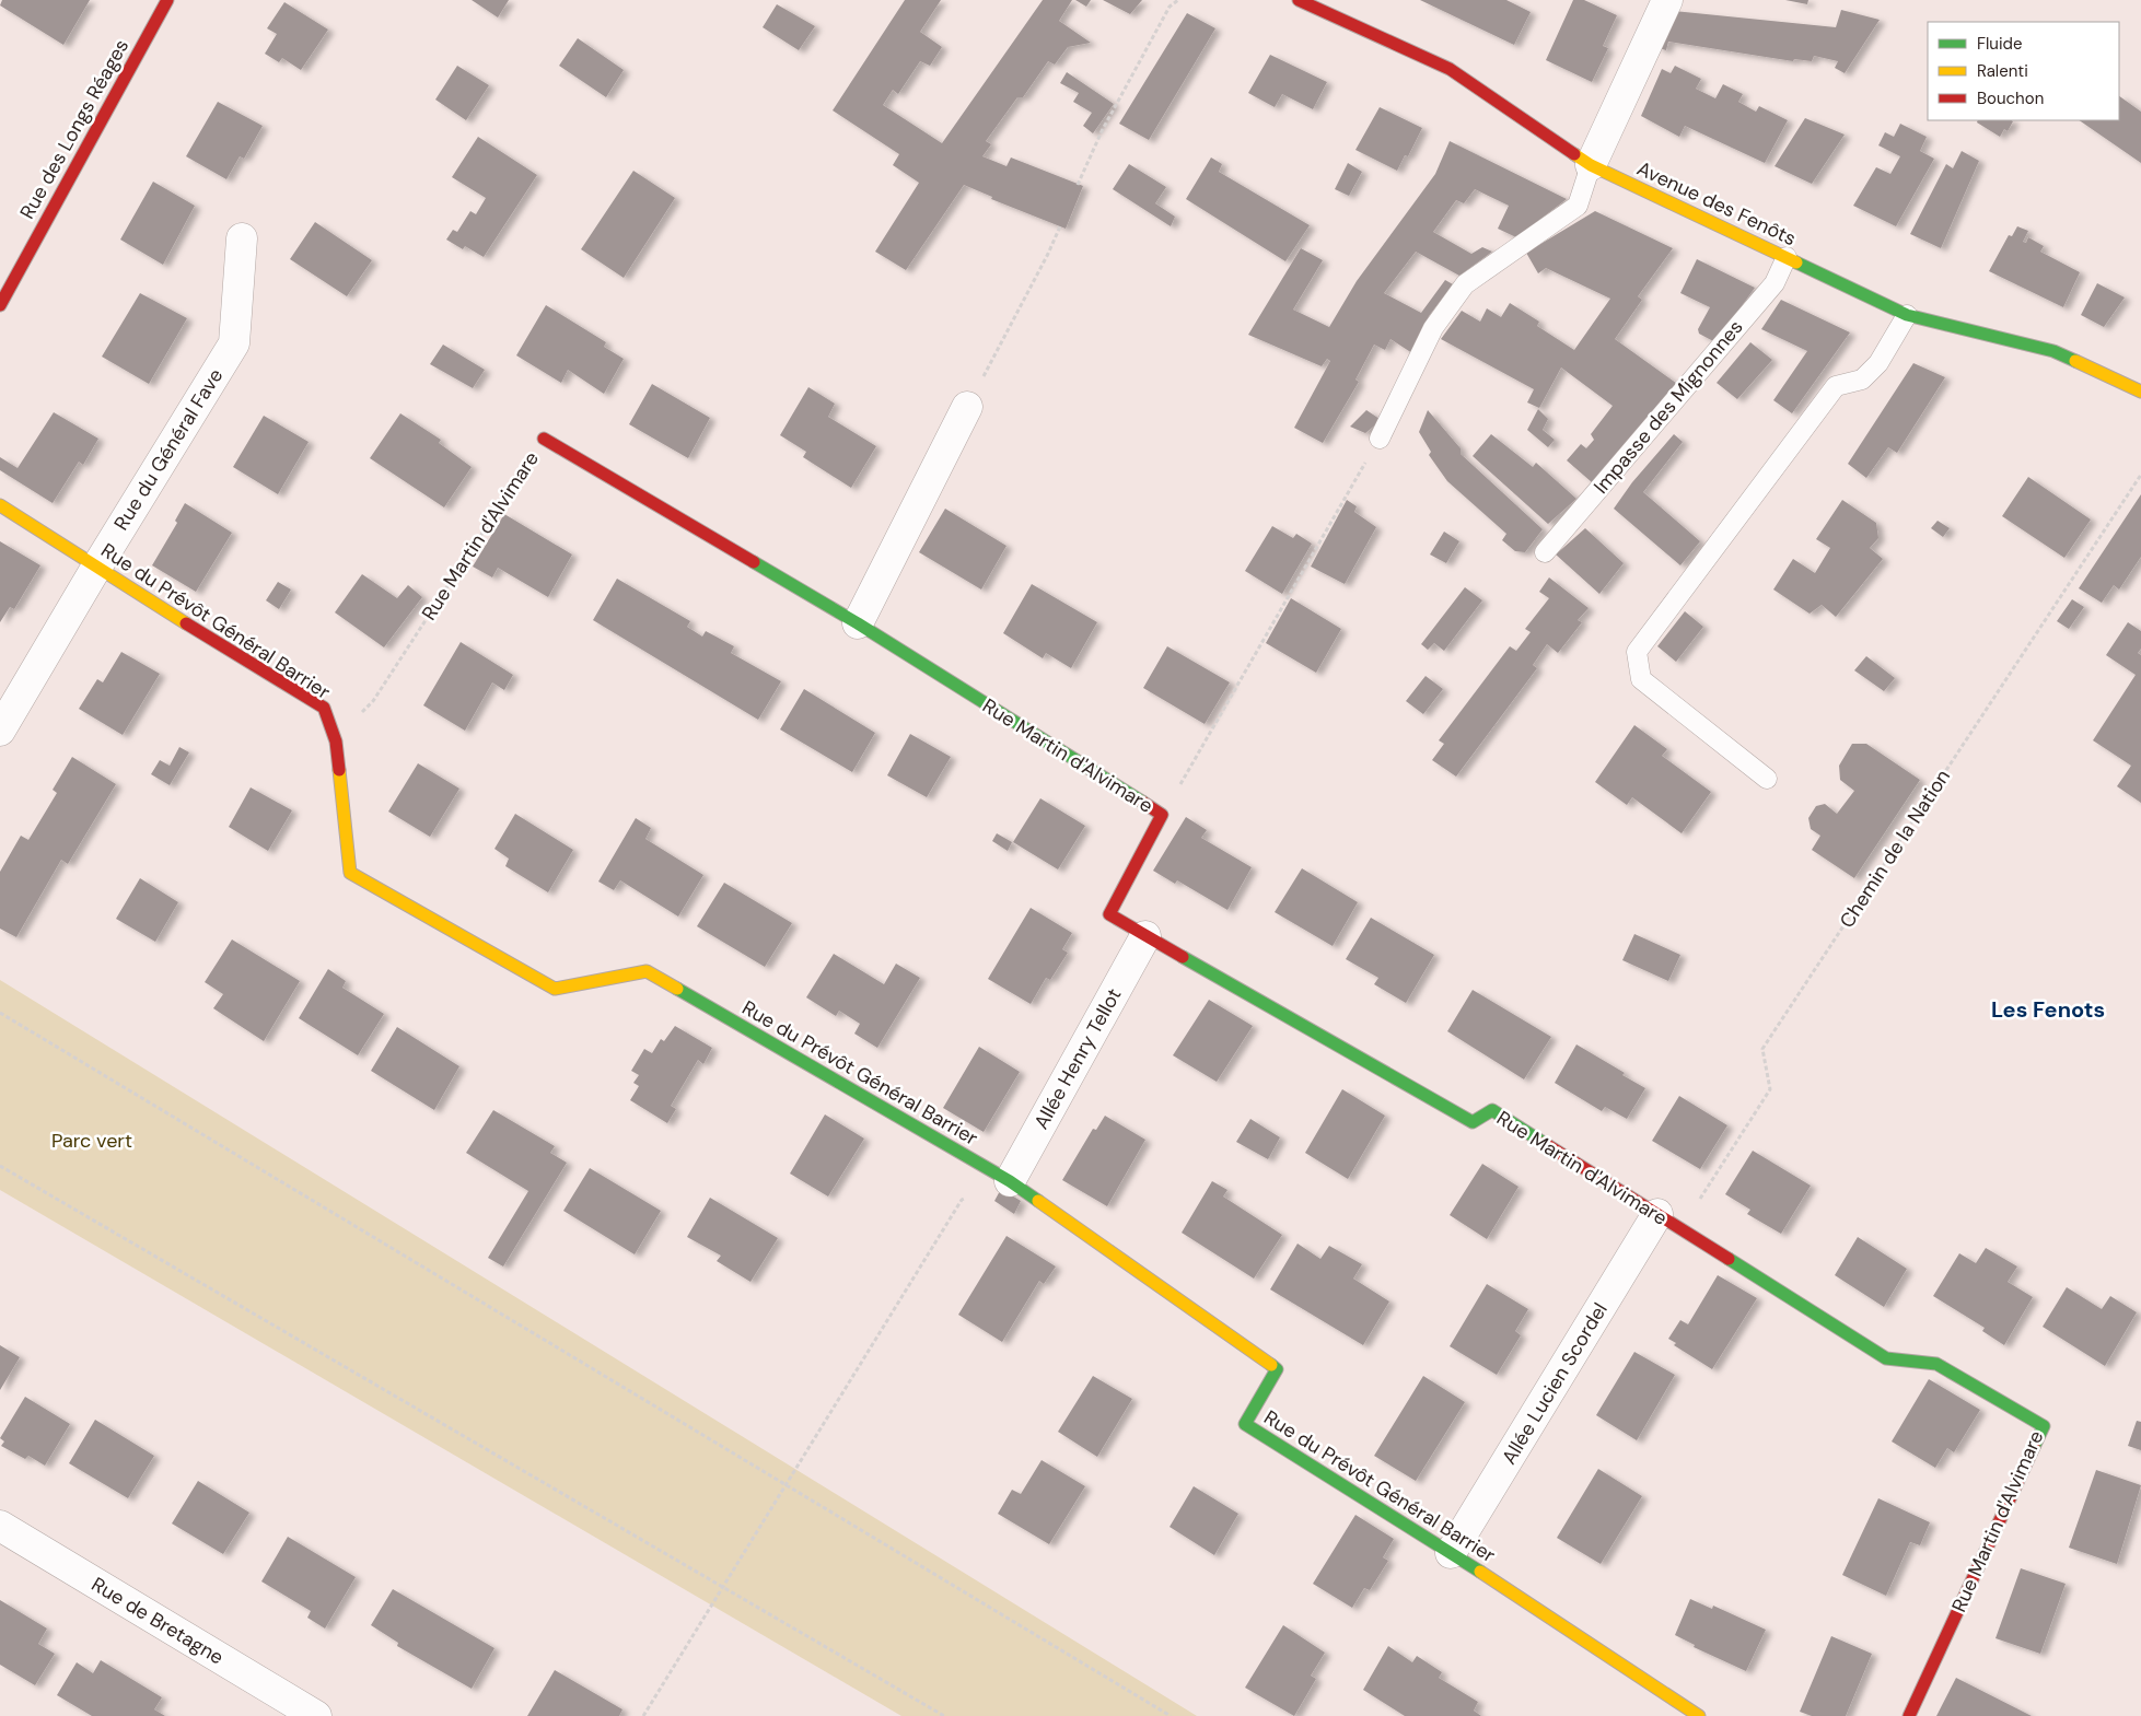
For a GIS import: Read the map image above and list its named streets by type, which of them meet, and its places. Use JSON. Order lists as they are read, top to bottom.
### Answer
{
  "streets": {
    "street": [
      "Rue des Longs Réages",
      "Avenue des Fenôts",
      "Rue du Général Fave",
      "Rue Martin d'Alvimare",
      "Rue du Prévôt Général Barrier",
      "Allée Henry Tellot",
      "Allée Lucien Scordel",
      "Rue de Bretagne"
    ],
    "lane": ["Impasse des Mignonnes"],
    "path": ["Chemin de la Nation"]
  },
  "crossings": [
    ["Avenue des Fenôts", "Impasse des Mignonnes"],
    ["Rue du Général Fave", "Rue du Prévôt Général Barrier"],
    ["Rue Martin d'Alvimare", "Rue du Prévôt Général Barrier"],
    ["Rue Martin d'Alvimare", "Chemin de la Nation"],
    ["Rue Martin d'Alvimare", "Allée Henry Tellot"],
    ["Rue Martin d'Alvimare", "Allée Lucien Scordel"],
    ["Rue du Prévôt Général Barrier", "Allée Henry Tellot"],
    ["Rue du Prévôt Général Barrier", "Allée Lucien Scordel"],
    ["Chemin de la Nation", "Allée Lucien Scordel"]
  ],
  "districts": ["Les Fenots"],
  "parks": ["Parc vert"],
  "legend": ["Fluide", "Ralenti", "Bouchon"]
}
